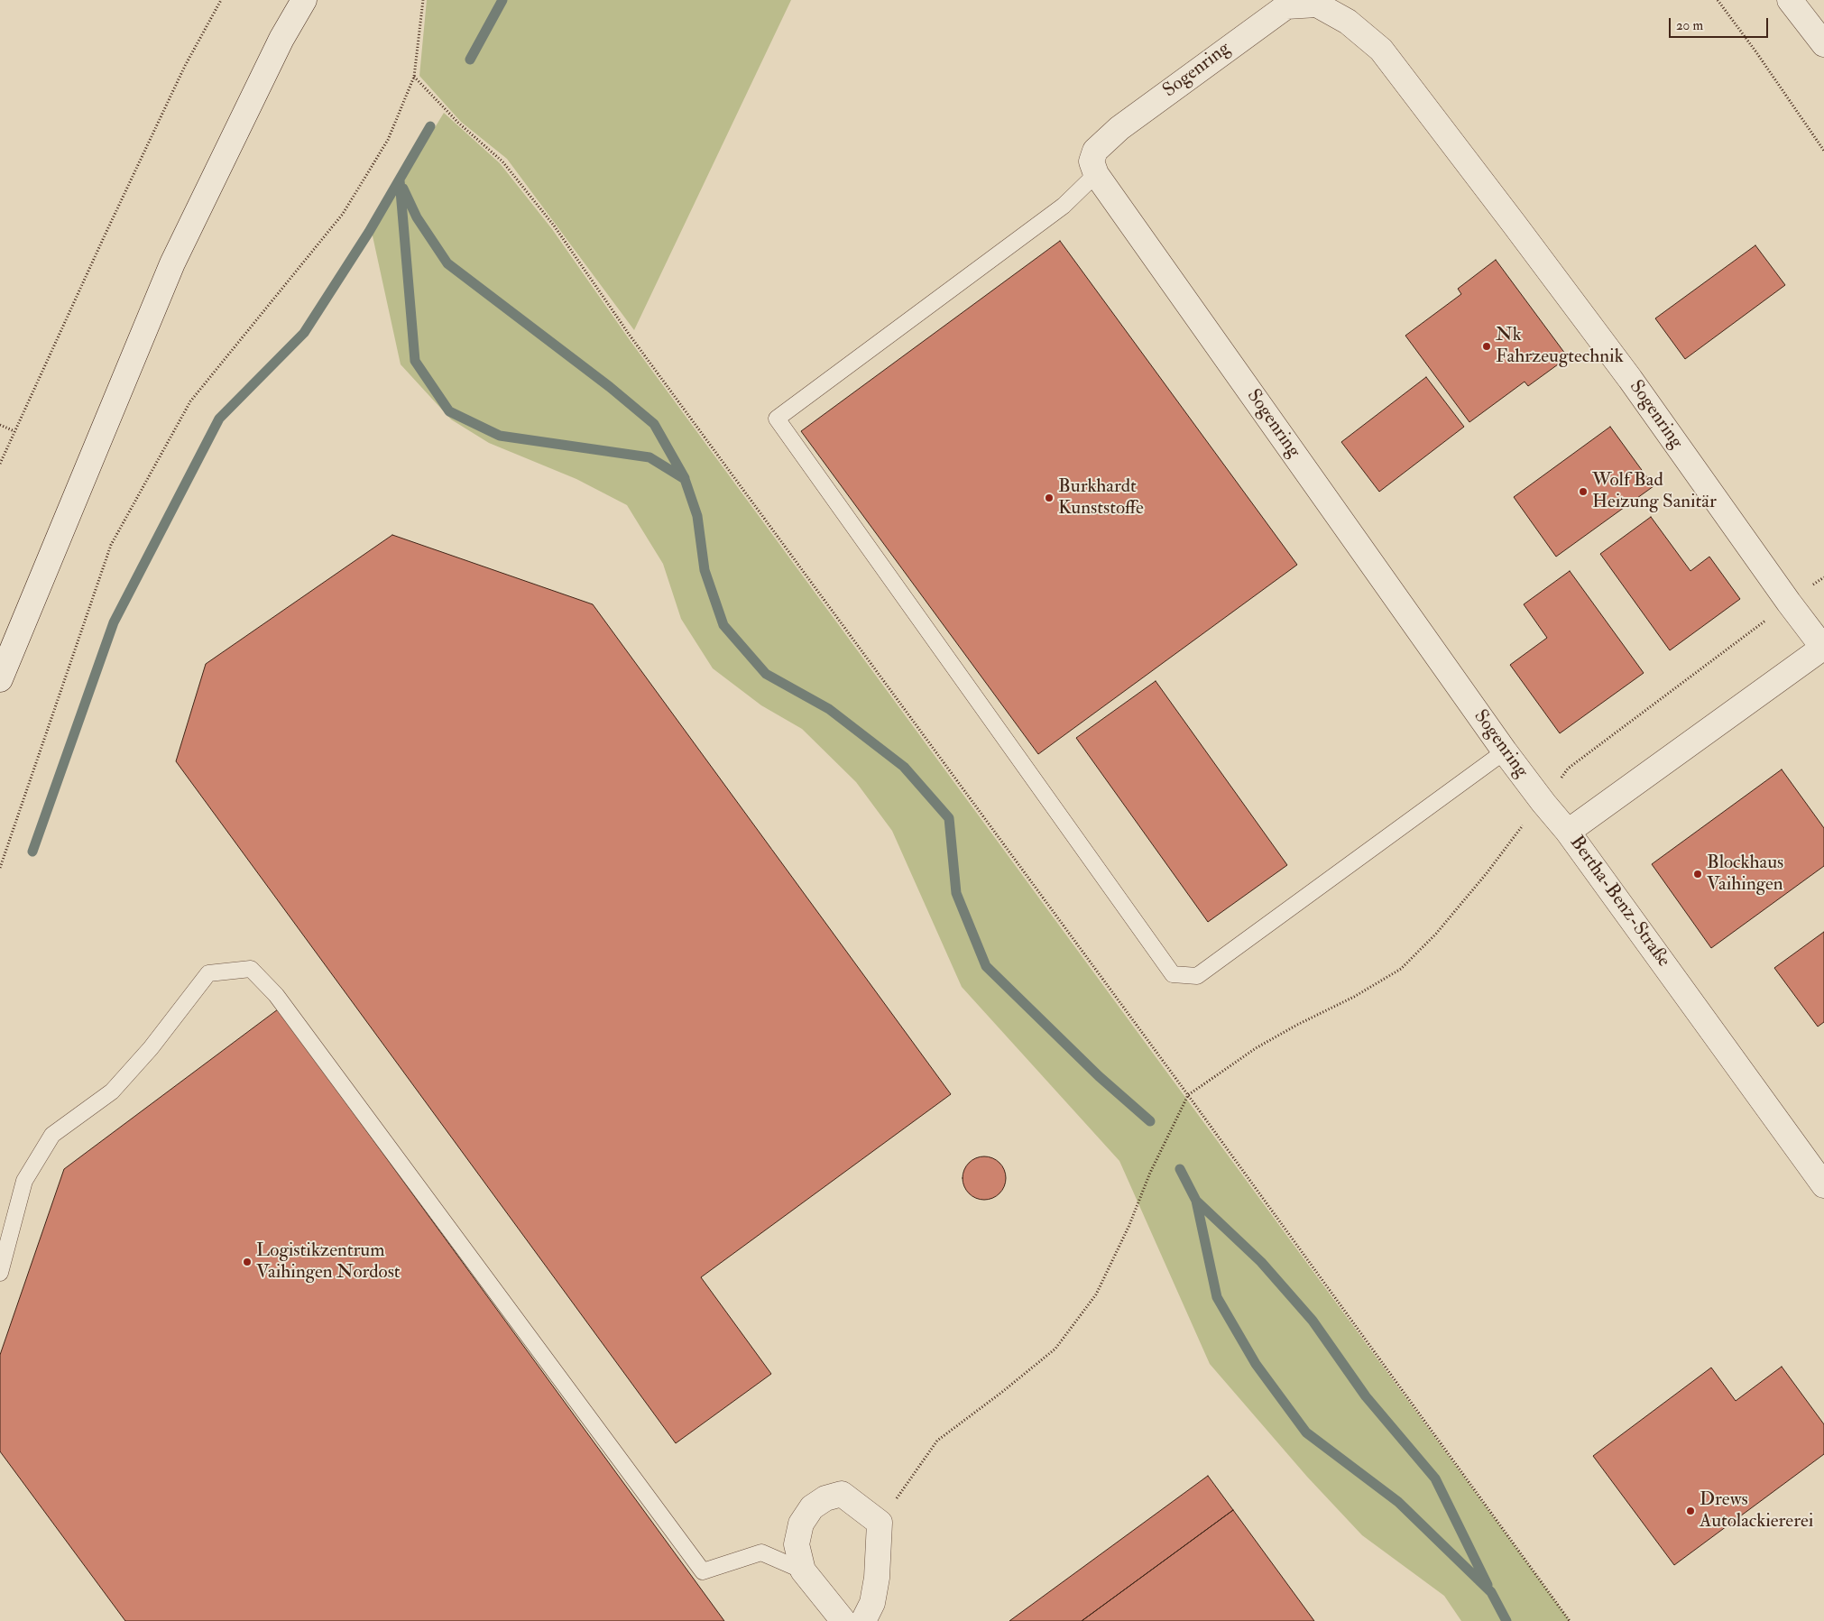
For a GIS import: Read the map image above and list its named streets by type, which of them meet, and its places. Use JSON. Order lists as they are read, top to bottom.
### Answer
{
  "streets": {
    "street": ["Sogenring", "Bertha-Benz-Straße"]
  },
  "crossings": [
    ["Sogenring", "Bertha-Benz-Straße"]
  ],
  "places": [
    "Nk Fahrzeugtechnik",
    "Wolf Bad Heizung Sanitär",
    "Burkhardt Kunststoffe",
    "Blockhaus Vaihingen",
    "Logistikzentrum Vaihingen Nordost",
    "Drews Autolackiererei"
  ],
  "scale_bar": "20 m"
}
